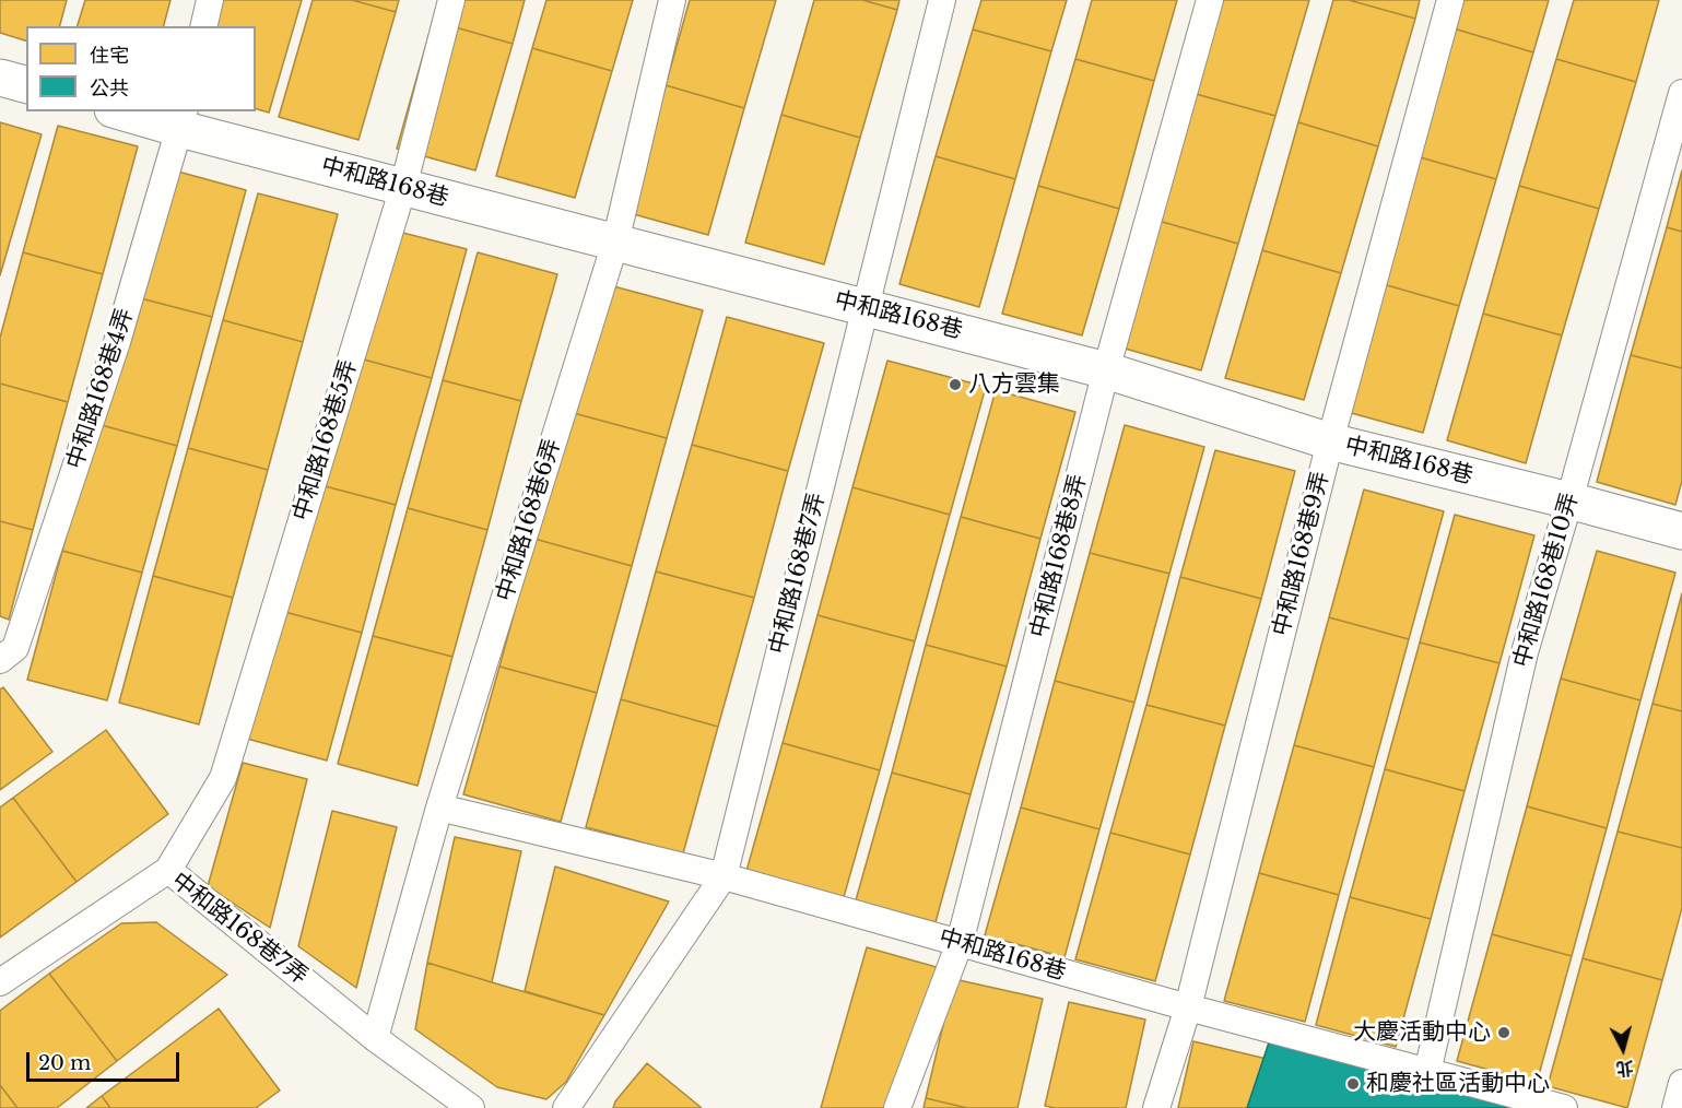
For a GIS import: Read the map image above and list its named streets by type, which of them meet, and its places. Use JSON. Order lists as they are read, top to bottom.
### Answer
{
  "streets": {
    "street": ["中和路168巷"],
    "lane": [
      "中和路168巷4弄",
      "中和路168巷5弄",
      "中和路168巷6弄",
      "中和路168巷9弄",
      "中和路168巷8弄",
      "中和路168巷7弄",
      "中和路168巷10弄"
    ]
  },
  "crossings": [
    ["中和路168巷", "中和路168巷4弄"],
    ["中和路168巷", "中和路168巷5弄"],
    ["中和路168巷", "中和路168巷6弄"],
    ["中和路168巷", "中和路168巷9弄"],
    ["中和路168巷", "中和路168巷8弄"],
    ["中和路168巷", "中和路168巷7弄"],
    ["中和路168巷", "中和路168巷10弄"],
    ["中和路168巷5弄", "中和路168巷7弄"],
    ["中和路168巷6弄", "中和路168巷7弄"]
  ],
  "places": ["八方雲集", "大慶活動中心", "和慶社區活動中心"],
  "legend": ["住宅", "公共"],
  "scale_bar": "20 m",
  "north": "bottom"
}
